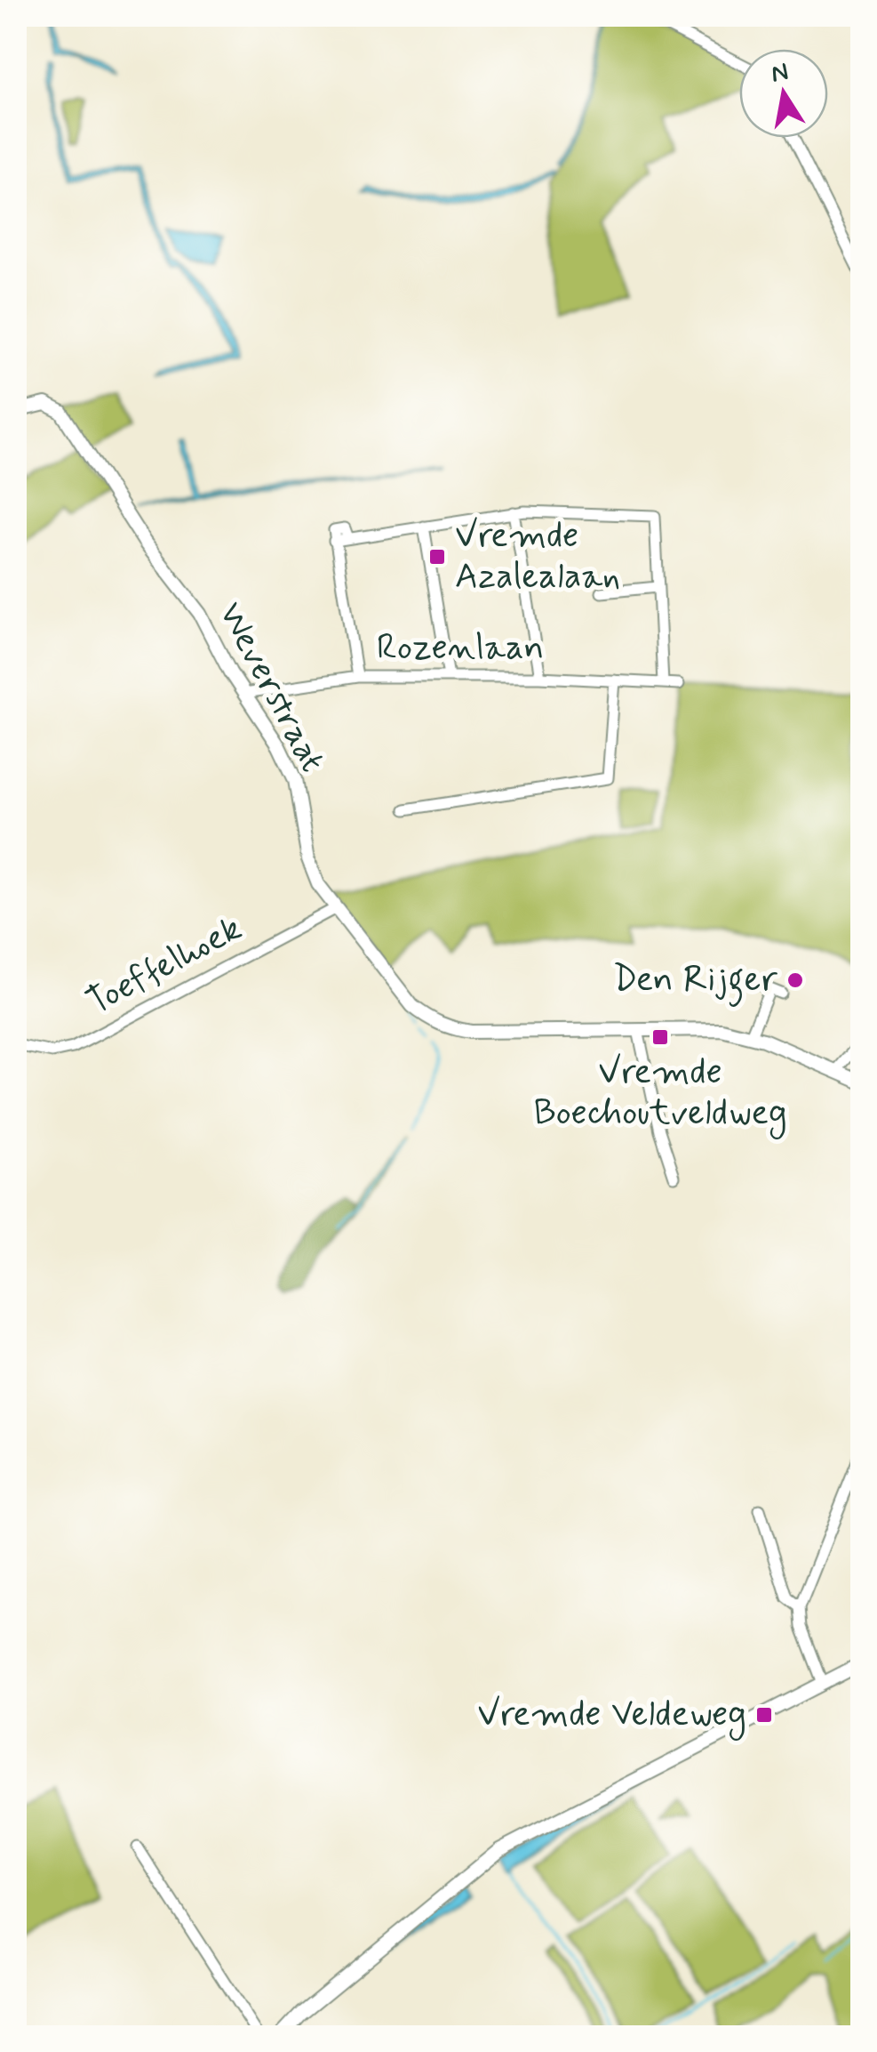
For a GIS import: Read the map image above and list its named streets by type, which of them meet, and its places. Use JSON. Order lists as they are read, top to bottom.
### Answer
{
  "streets": {
    "street": ["Rozenlaan", "Weverstraat", "Toeffelhoek"]
  },
  "crossings": [
    ["Rozenlaan", "Weverstraat"],
    ["Weverstraat", "Toeffelhoek"]
  ],
  "places": {
    "transit": ["Vremde Azalealaan", "Vremde Boechoutveldweg", "Vremde Veldeweg"],
    "other": ["Den Rijger"]
  },
  "north": "top"
}
